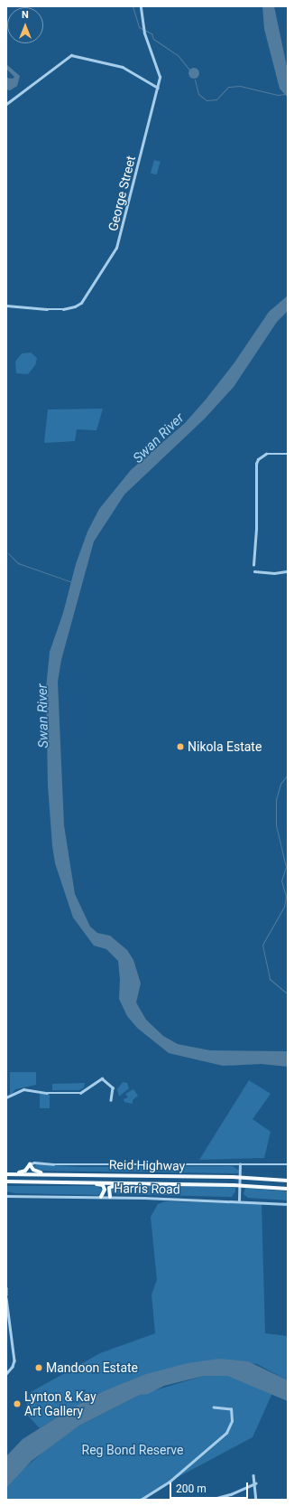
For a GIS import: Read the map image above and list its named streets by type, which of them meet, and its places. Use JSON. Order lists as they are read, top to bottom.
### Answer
{
  "streets": {
    "highway": ["Reid Highway"],
    "street": ["George Street", "Harris Road"]
  },
  "water": ["Swan River"],
  "parks": ["Reg Bond Reserve"],
  "places": ["Nikola Estate", "Mandoon Estate", "Lynton & Kay Art Gallery"],
  "scale_bar": "200 m",
  "north": "top"
}
